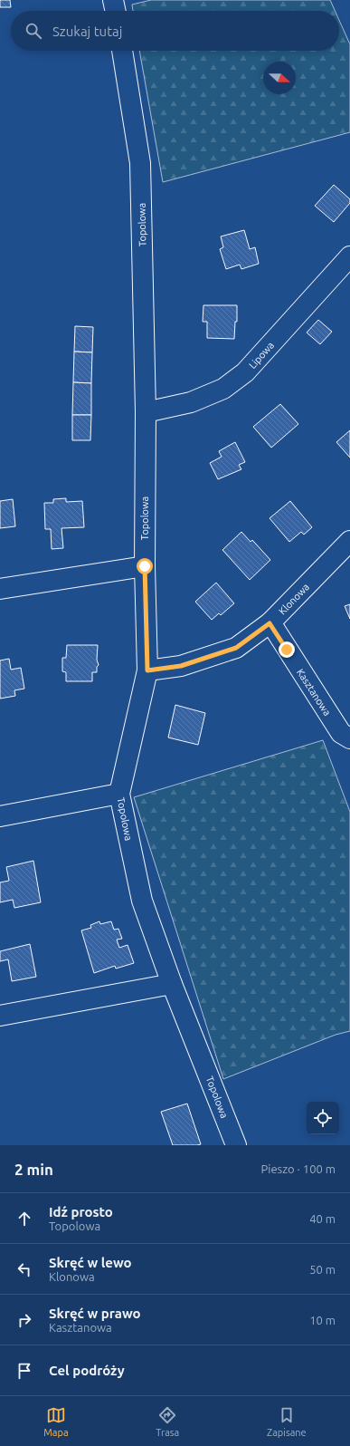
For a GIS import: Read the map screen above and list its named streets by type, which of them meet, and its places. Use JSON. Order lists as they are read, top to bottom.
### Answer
{
  "streets": {
    "street": [
      "Topolowa",
      "Lipowa",
      "Klonowa",
      "Kasztanowa"
    ]
  },
  "crossings": [
    ["Topolowa", "Lipowa"],
    ["Topolowa", "Klonowa"],
    ["Klonowa", "Kasztanowa"]
  ],
  "north": "right",
  "page": {
    "search": "Szukaj tutaj",
    "heading": ["2 min", "Pieszo · 100 m"],
    "list": [
      ["Idź prosto", "Topolowa", "40 m"],
      ["Skręć w lewo", "Klonowa", "50 m"],
      ["Skręć w prawo", "Kasztanowa", "10 m"],
      "Cel podróży"
    ],
    "nav": ["Mapa", "Trasa", "Zapisane"]
  }
}
